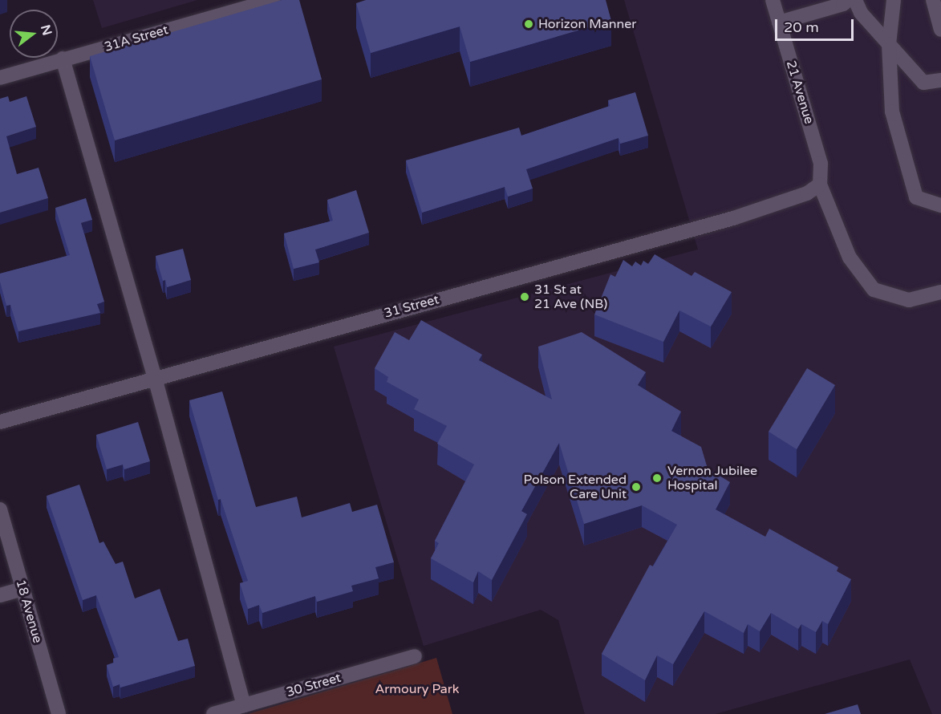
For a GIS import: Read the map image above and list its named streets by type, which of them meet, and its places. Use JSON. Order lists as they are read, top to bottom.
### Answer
{
  "streets": {
    "street": [
      "31A Street",
      "21 Avenue",
      "31 Street",
      "18 Avenue",
      "30 Street"
    ]
  },
  "crossings": [
    ["21 Avenue", "31 Street"]
  ],
  "parks": ["Armoury Park"],
  "places": [
    "Horizon Manner",
    "31 St at 21 Ave (NB)",
    "Vernon Jubilee Hospital",
    "Polson Extended Care Unit"
  ],
  "scale_bar": "20 m",
  "north": "right"
}
